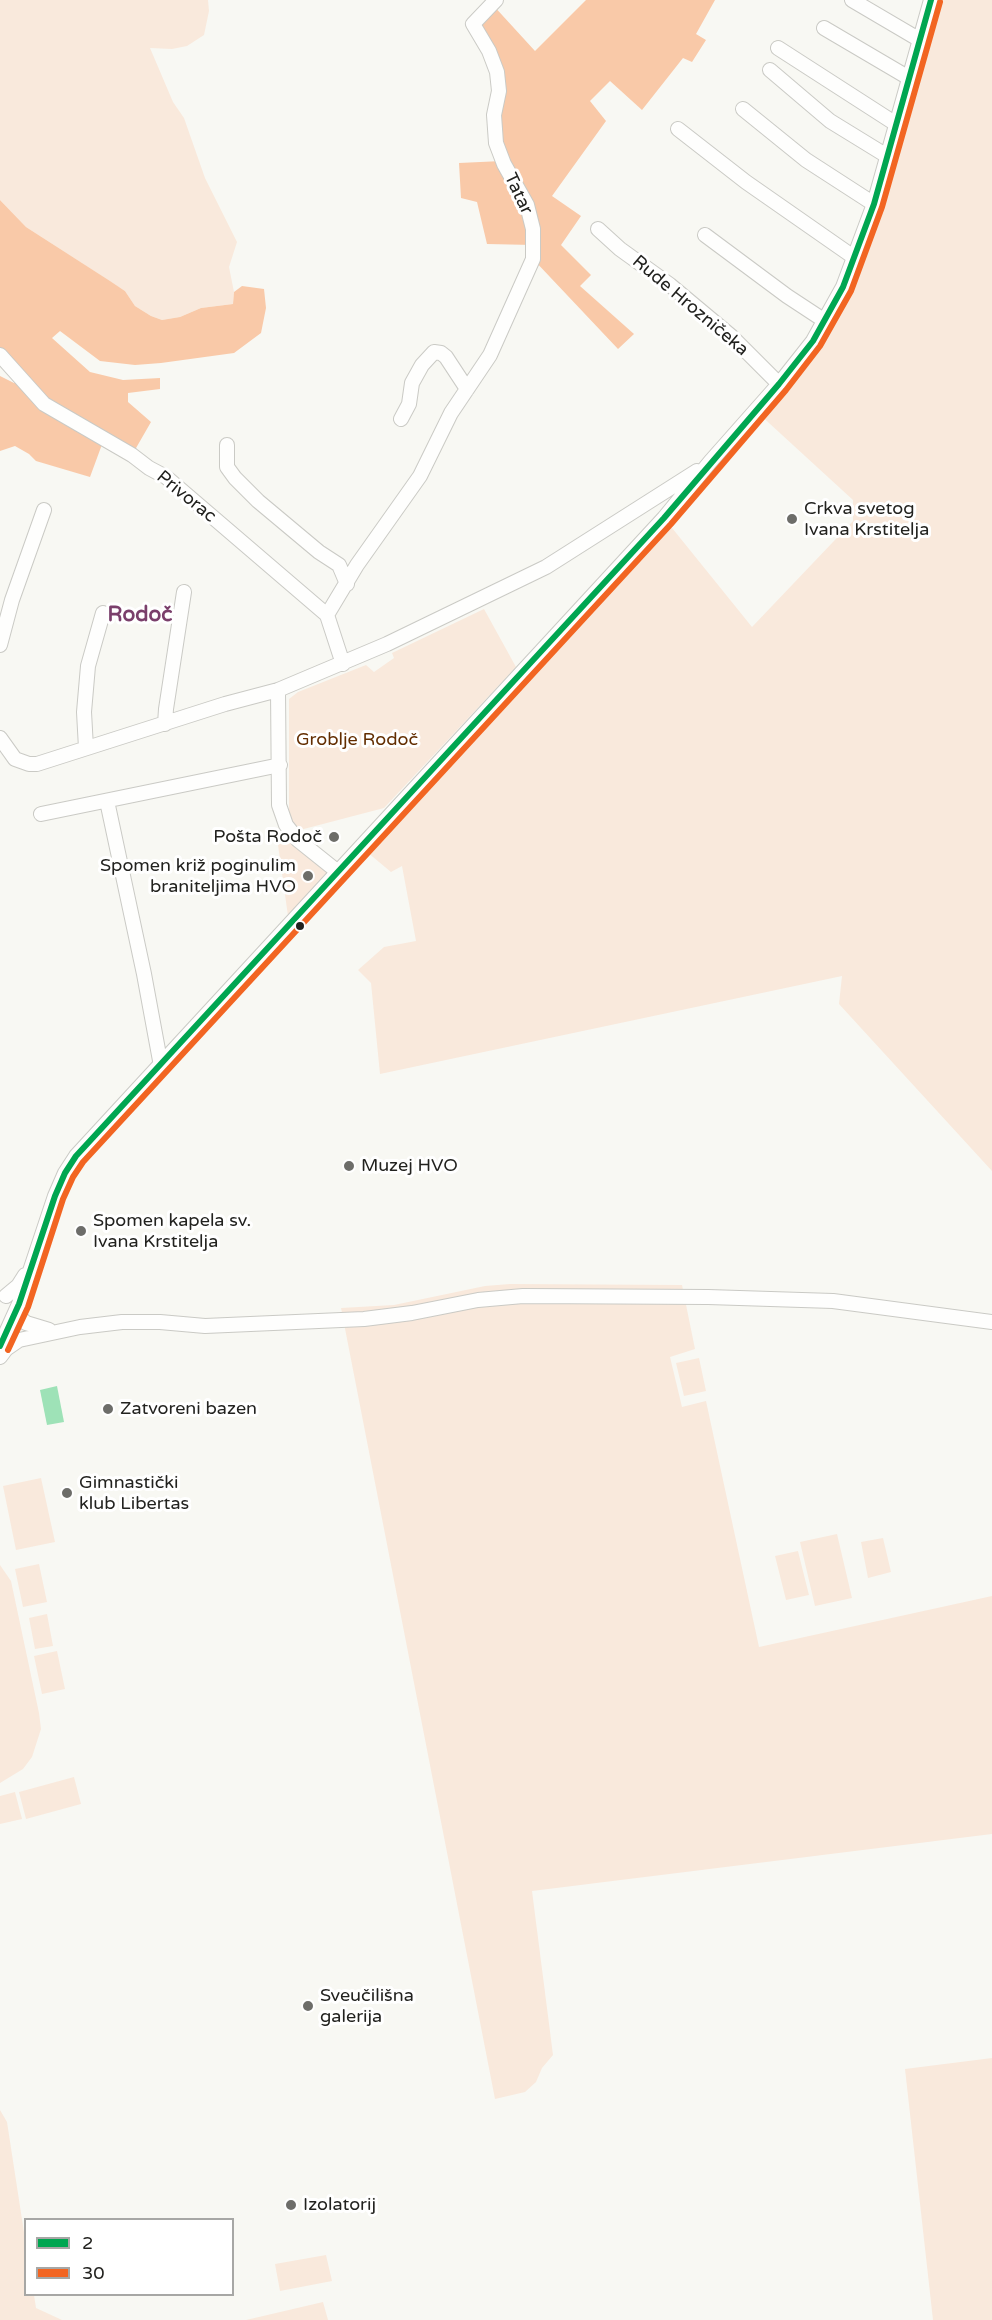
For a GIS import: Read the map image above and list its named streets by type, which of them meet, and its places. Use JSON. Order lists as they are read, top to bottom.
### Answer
{
  "streets": {
    "street": ["Tatar", "Rude Hrozničeka", "Privorac"]
  },
  "crossings": [
    ["Tatar", "Privorac"]
  ],
  "districts": ["Rodoč"],
  "parks": ["Groblje Rodoč"],
  "places": [
    "Crkva svetog Ivana Krstitelja",
    "Pošta Rodoč",
    "Spomen križ poginulim braniteljima HVO",
    "Muzej HVO",
    "Spomen kapela sv. Ivana Krstitelja",
    "Zatvoreni bazen",
    "Gimnastički klub Libertas",
    "Sveučilišna galerija",
    "Izolatorij"
  ],
  "lines": ["transit line 2", "transit line 30"],
  "legend": ["2", "30"]
}
